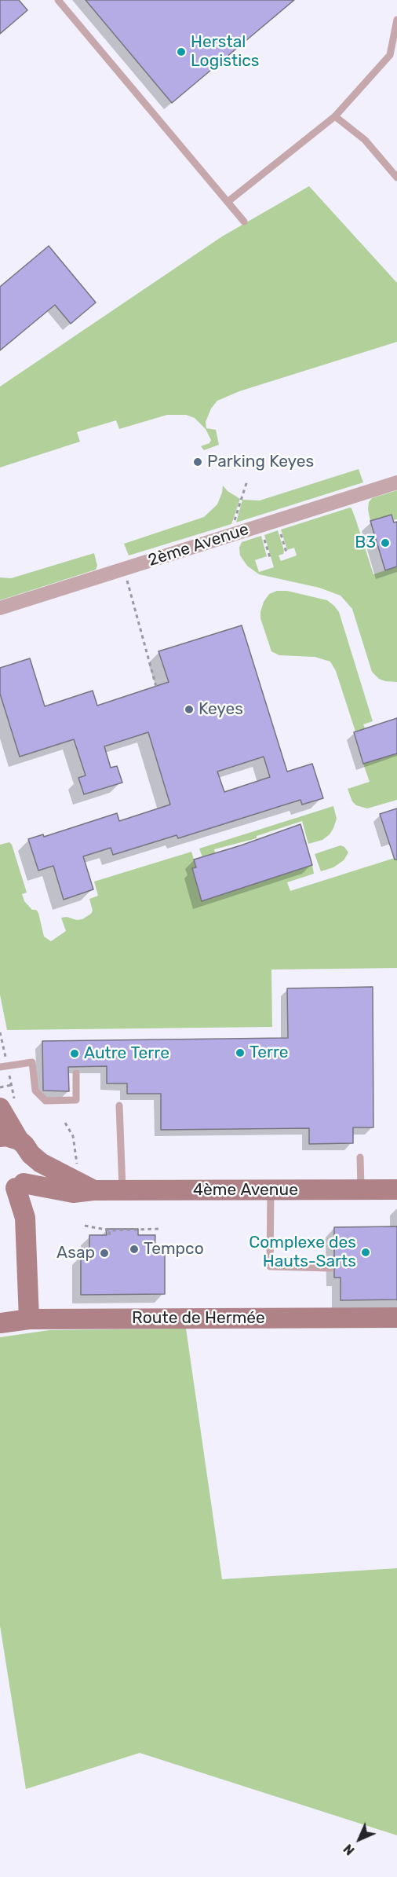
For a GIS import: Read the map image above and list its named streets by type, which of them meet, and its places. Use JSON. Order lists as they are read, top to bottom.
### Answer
{
  "streets": {
    "street": ["2ème Avenue", "4ème Avenue", "Route de Hermée"]
  },
  "places": [
    "Herstal Logistics",
    "Parking Keyes",
    "B3",
    "Keyes",
    "Terre",
    "Autre Terre",
    "Tempco",
    "Complexe des Hauts-Sarts",
    "Asap"
  ],
  "north": "bottom left"
}
